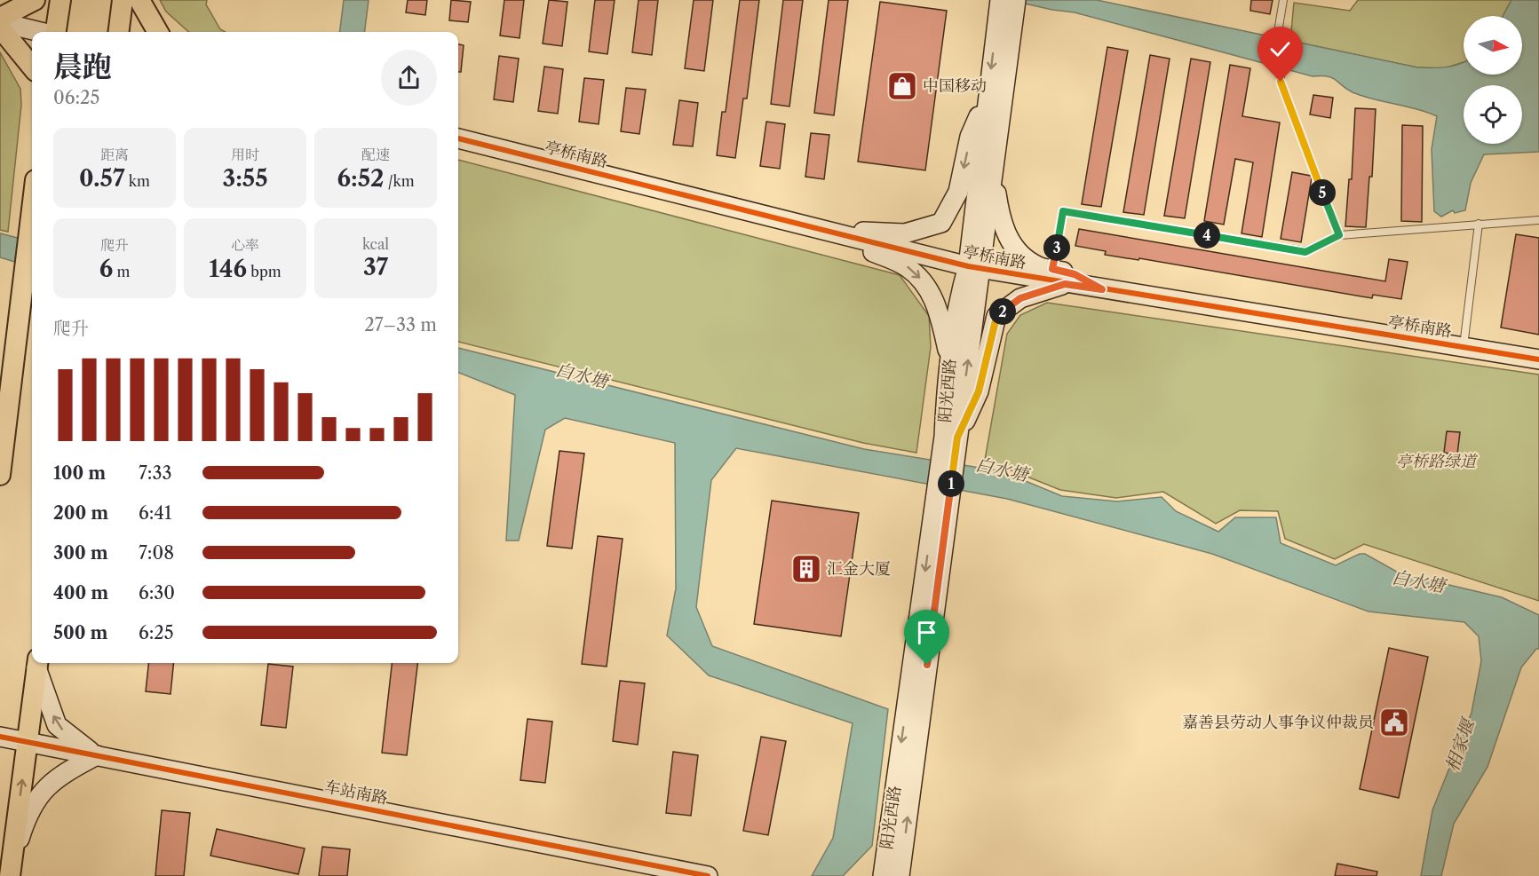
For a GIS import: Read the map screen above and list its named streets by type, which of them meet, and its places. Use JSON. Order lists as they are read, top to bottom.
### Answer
{
  "streets": {
    "street": ["亭桥南路", "阳光西路", "车站南路"]
  },
  "crossings": [
    ["亭桥南路", "阳光西路"]
  ],
  "water": ["白水塘", "相家堰"],
  "parks": ["亭桥路绿道"],
  "places": {
    "shop": ["中国移动"],
    "building": ["汇金大厦"],
    "public building": ["嘉善县劳动人事争议仲裁员"]
  },
  "north": "right",
  "page": {
    "heading": ["晨跑", "06:25"],
    "stats": [
      ["距离", "0.57 km"],
      ["用时", "3:55"],
      ["配速", "6:52 /km"],
      ["爬升", "6 m"],
      ["心率", "146 bpm"],
      ["kcal", "37"]
    ],
    "pins": [
      "5",
      "4",
      "3",
      "2",
      "1"
    ],
    "chart": ["爬升", "27–33 m"],
    "list": [
      {
        "name": "100 m",
        "note": "7:33"
      },
      {
        "name": "200 m",
        "note": "6:41"
      },
      {
        "name": "300 m",
        "note": "7:08"
      },
      {
        "name": "400 m",
        "note": "6:30"
      },
      {
        "name": "500 m",
        "note": "6:25"
      }
    ]
  }
}
